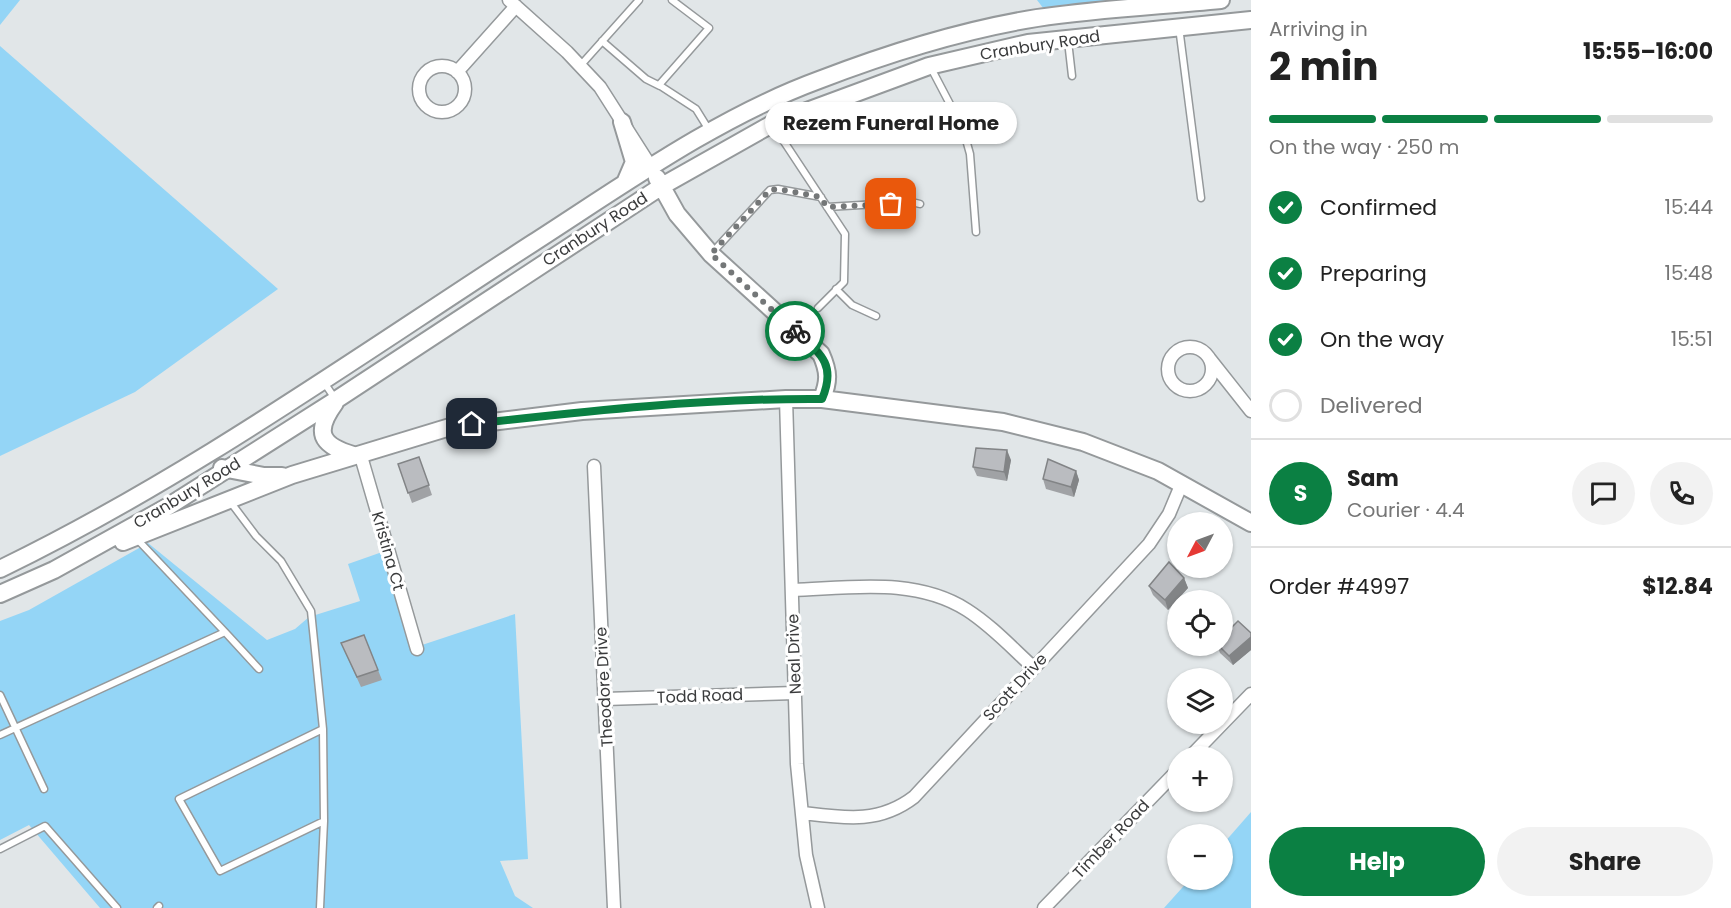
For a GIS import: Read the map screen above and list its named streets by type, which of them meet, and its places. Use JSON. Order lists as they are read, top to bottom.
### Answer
{
  "streets": {
    "main road": ["Cranbury Road"],
    "street": [
      "Kristina Ct",
      "Neal Drive",
      "Theodore Drive",
      "Scott Drive",
      "Todd Road",
      "Timber Road"
    ]
  },
  "crossings": [
    ["Neal Drive", "Scott Drive"],
    ["Neal Drive", "Todd Road"],
    ["Theodore Drive", "Todd Road"]
  ],
  "places": ["Rezem Funeral Home"],
  "north": "bottom left",
  "page": {
    "heading": ["2 min", "Arriving in", "15:55–16:00"],
    "panel": [
      "Sam",
      "Courier · 4.4",
      "Order #4997",
      "$12.84"
    ],
    "bubble": "Rezem Funeral Home",
    "bar": "On the way · 250 m",
    "list": [
      ["Confirmed", "15:44"],
      ["Preparing", "15:48"],
      ["On the way", "15:51"],
      "Delivered"
    ],
    "round": "S",
    "map_buttons": ["+", "−"],
    "buttons": ["Help", "Share"]
  }
}
